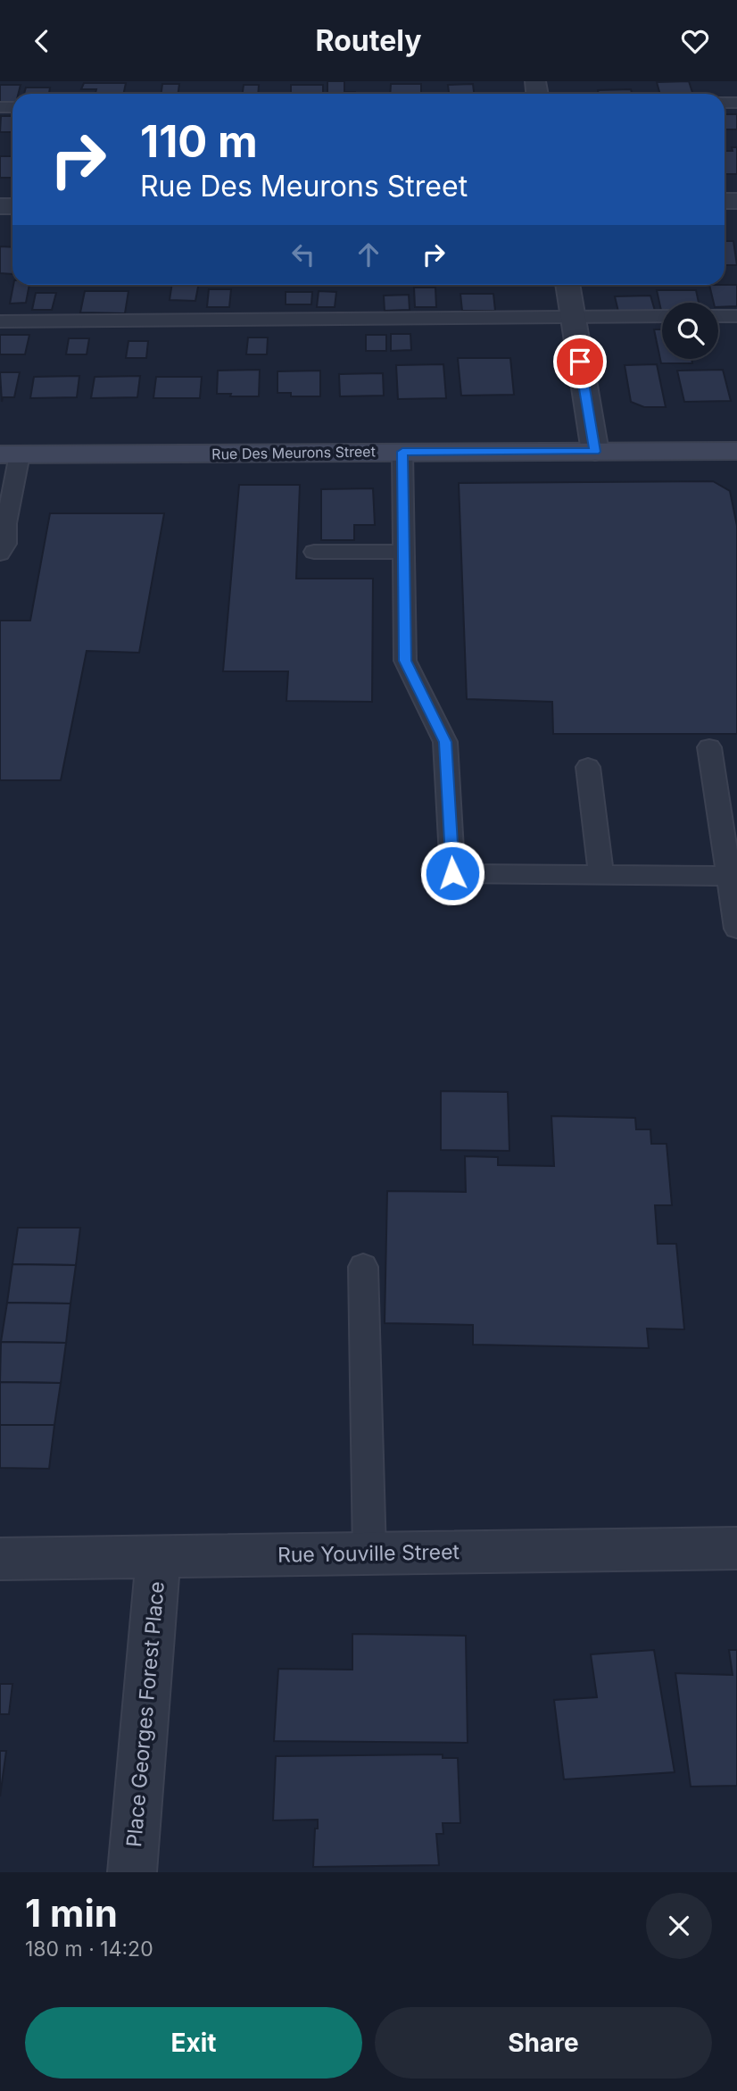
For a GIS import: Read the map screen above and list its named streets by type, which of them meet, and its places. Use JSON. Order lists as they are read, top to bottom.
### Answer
{
  "streets": {
    "street": ["Rue Des Meurons Street", "Rue Youville Street", "Place Georges Forest Place"]
  },
  "crossings": [
    ["Rue Youville Street", "Place Georges Forest Place"]
  ],
  "page": {
    "header": "Routely",
    "turn": ["110 m", "Rue Des Meurons Street"],
    "heading": ["1 min", "180 m · 14:20"],
    "buttons": ["Exit", "Share"]
  }
}
